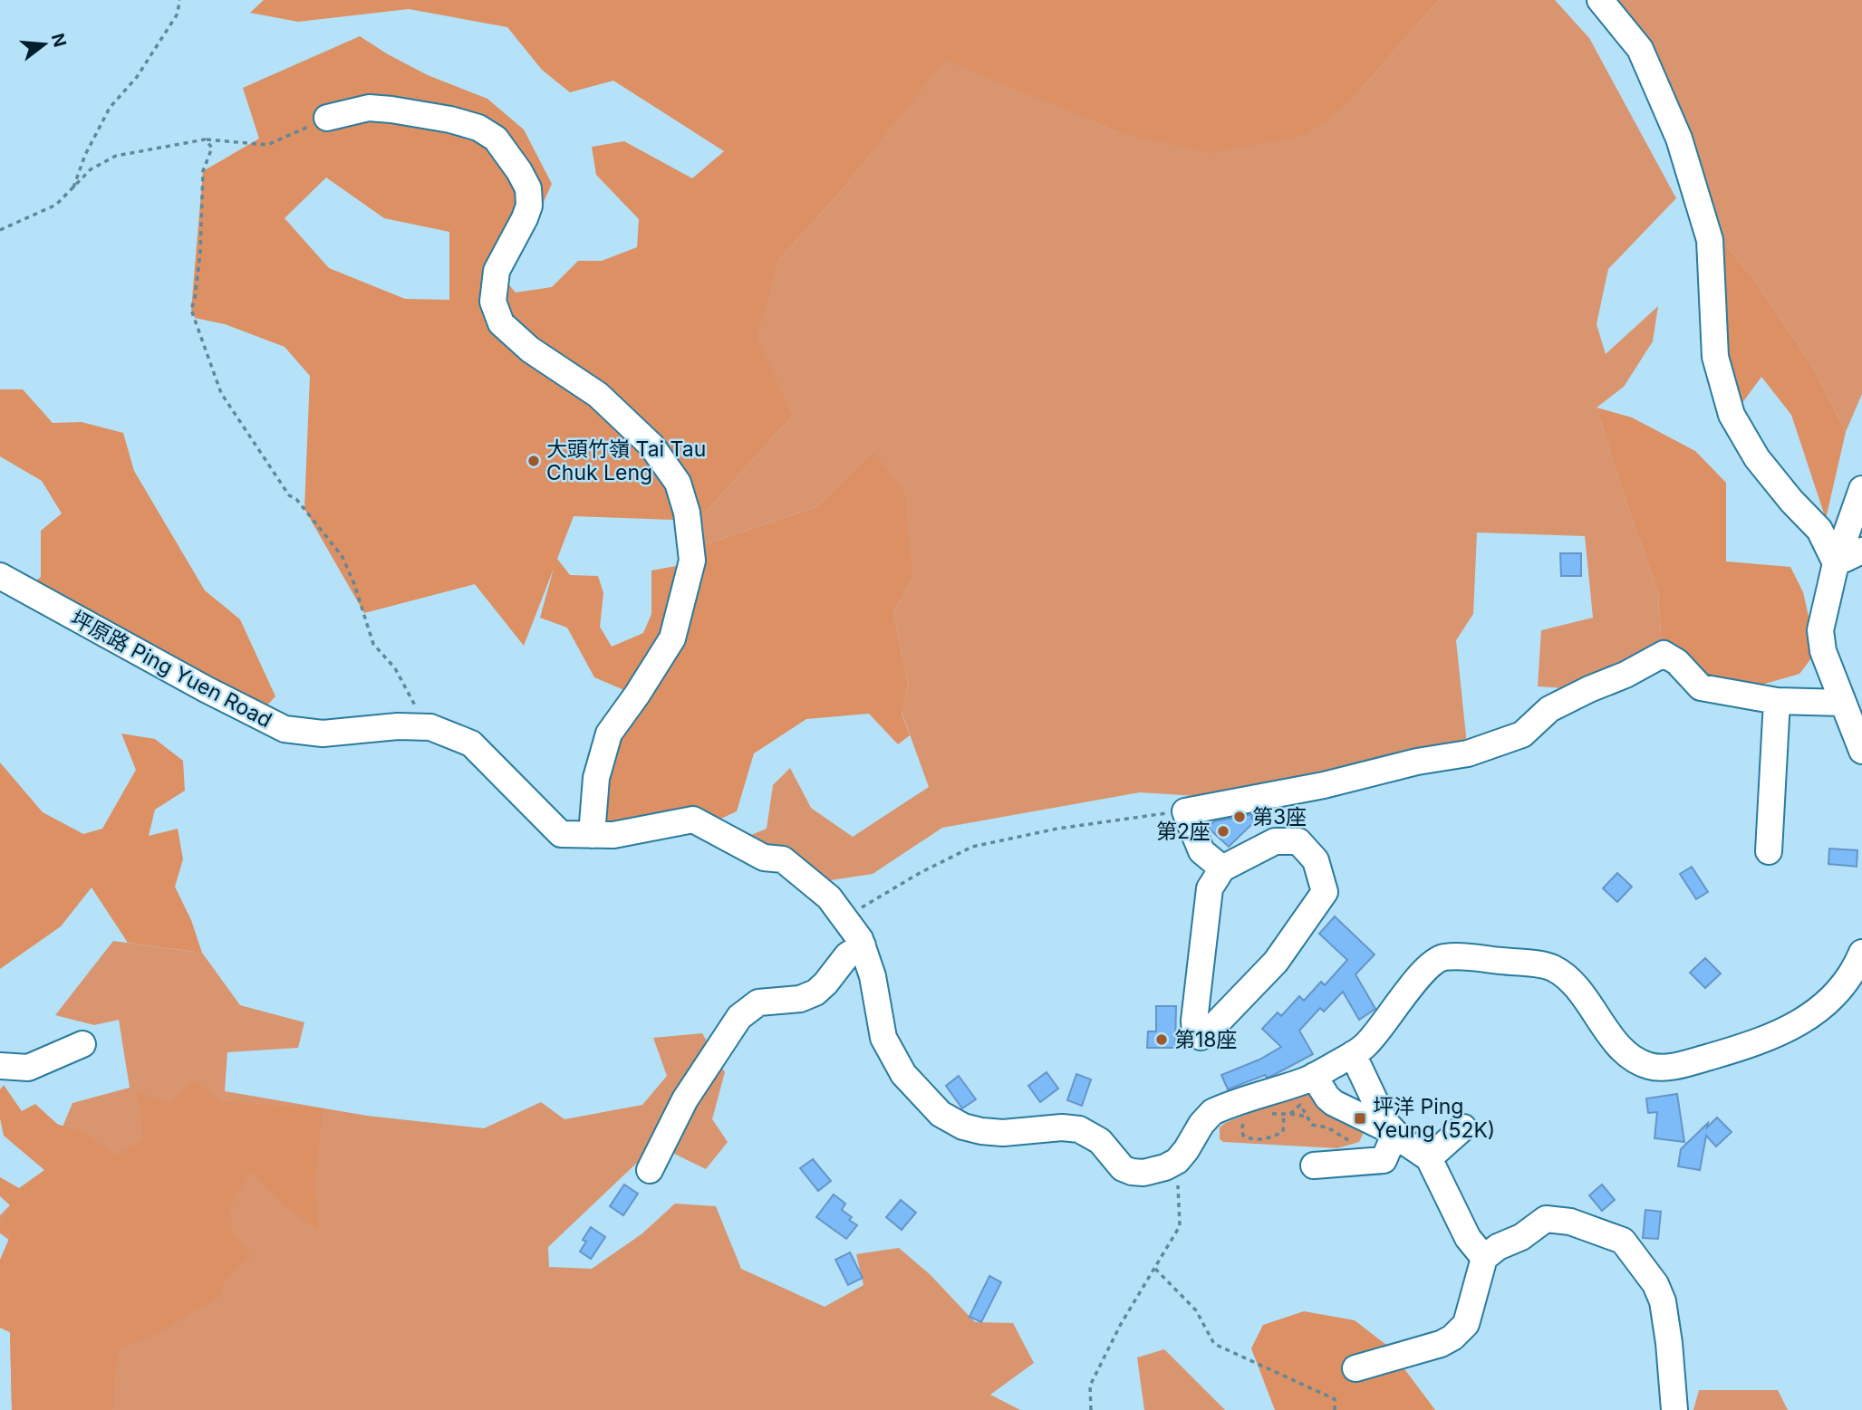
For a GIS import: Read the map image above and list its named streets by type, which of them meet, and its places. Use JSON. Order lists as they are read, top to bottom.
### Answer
{
  "streets": {
    "street": ["坪原路 Ping Yuen Road"]
  },
  "places": {
    "other": [
      "大頭竹嶺 Tai Tau Chuk Leng",
      "第3座",
      "第2座",
      "第18座"
    ],
    "transit": ["坪洋 Ping Yeung (52K)"]
  },
  "north": "right"
}
